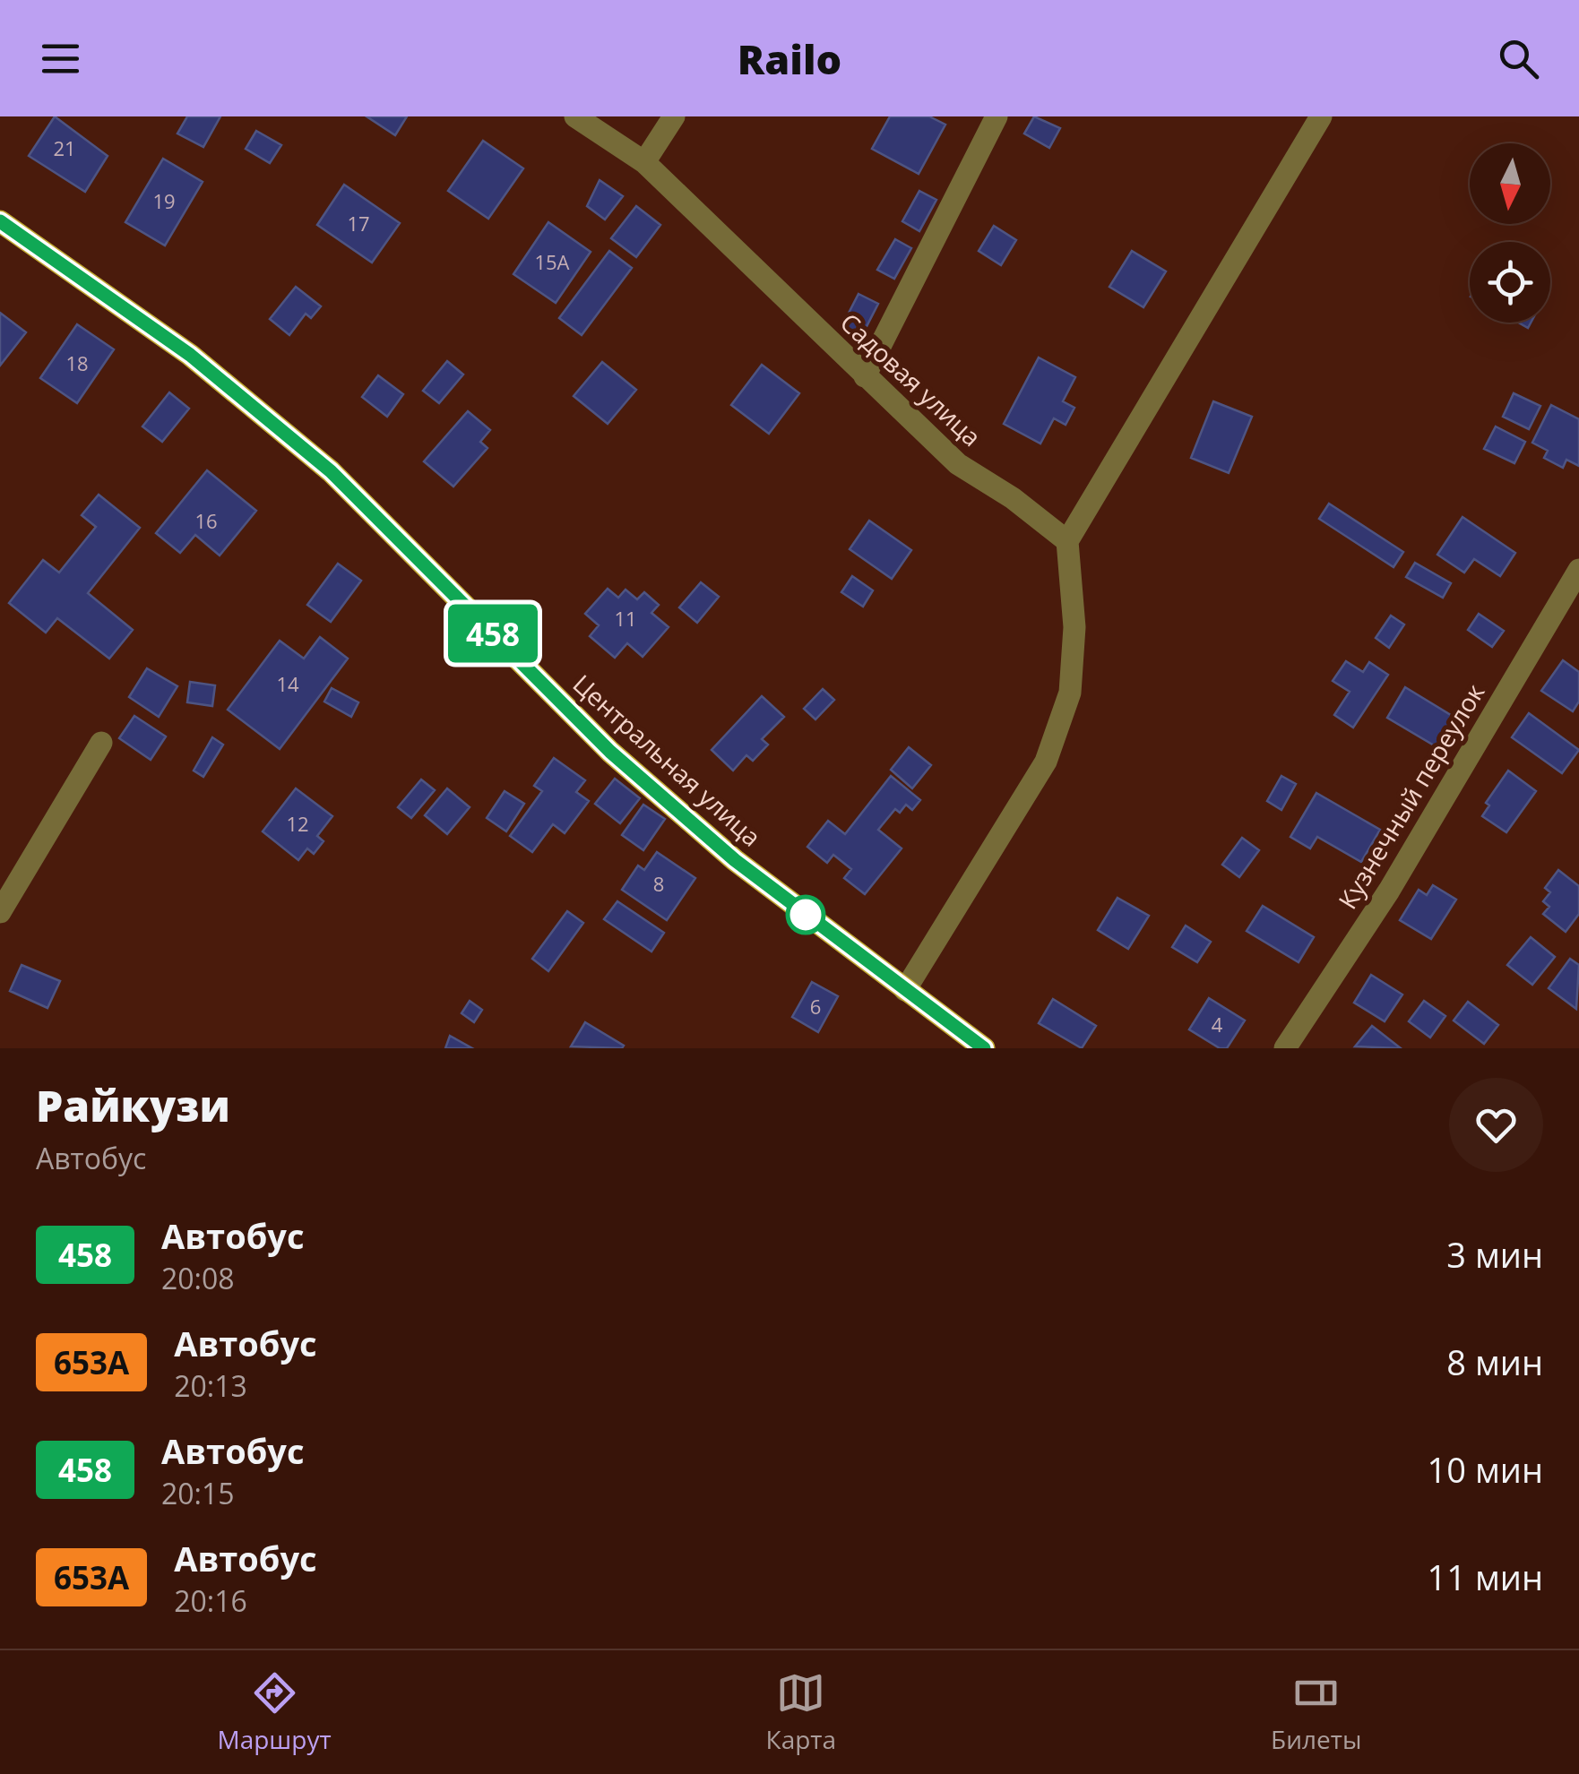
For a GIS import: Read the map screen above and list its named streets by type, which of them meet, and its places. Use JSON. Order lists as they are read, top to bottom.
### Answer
{
  "streets": {
    "main road": ["Центральная улица"],
    "street": ["Садовая улица", "Кузнечный переулок"]
  },
  "lines": ["bus line 458"],
  "house_numbers": [
    "21",
    "19",
    "17",
    "15А",
    "18",
    "16",
    "11",
    "14",
    "12",
    "8",
    "6",
    "4"
  ],
  "north": "bottom",
  "page": {
    "header": "Railo",
    "on_map": "458",
    "heading": ["Райкузи", "Автобус"],
    "list": [
      {
        "mark": "458",
        "name": "Автобус",
        "note": "20:08",
        "value": "3 мин"
      },
      {
        "mark": "653А",
        "name": "Автобус",
        "note": "20:13",
        "value": "8 мин"
      },
      {
        "mark": "458",
        "name": "Автобус",
        "note": "20:15",
        "value": "10 мин"
      },
      {
        "mark": "653А",
        "name": "Автобус",
        "note": "20:16",
        "value": "11 мин"
      }
    ],
    "tabs": ["Маршрут", "Карта", "Билеты"]
  }
}
